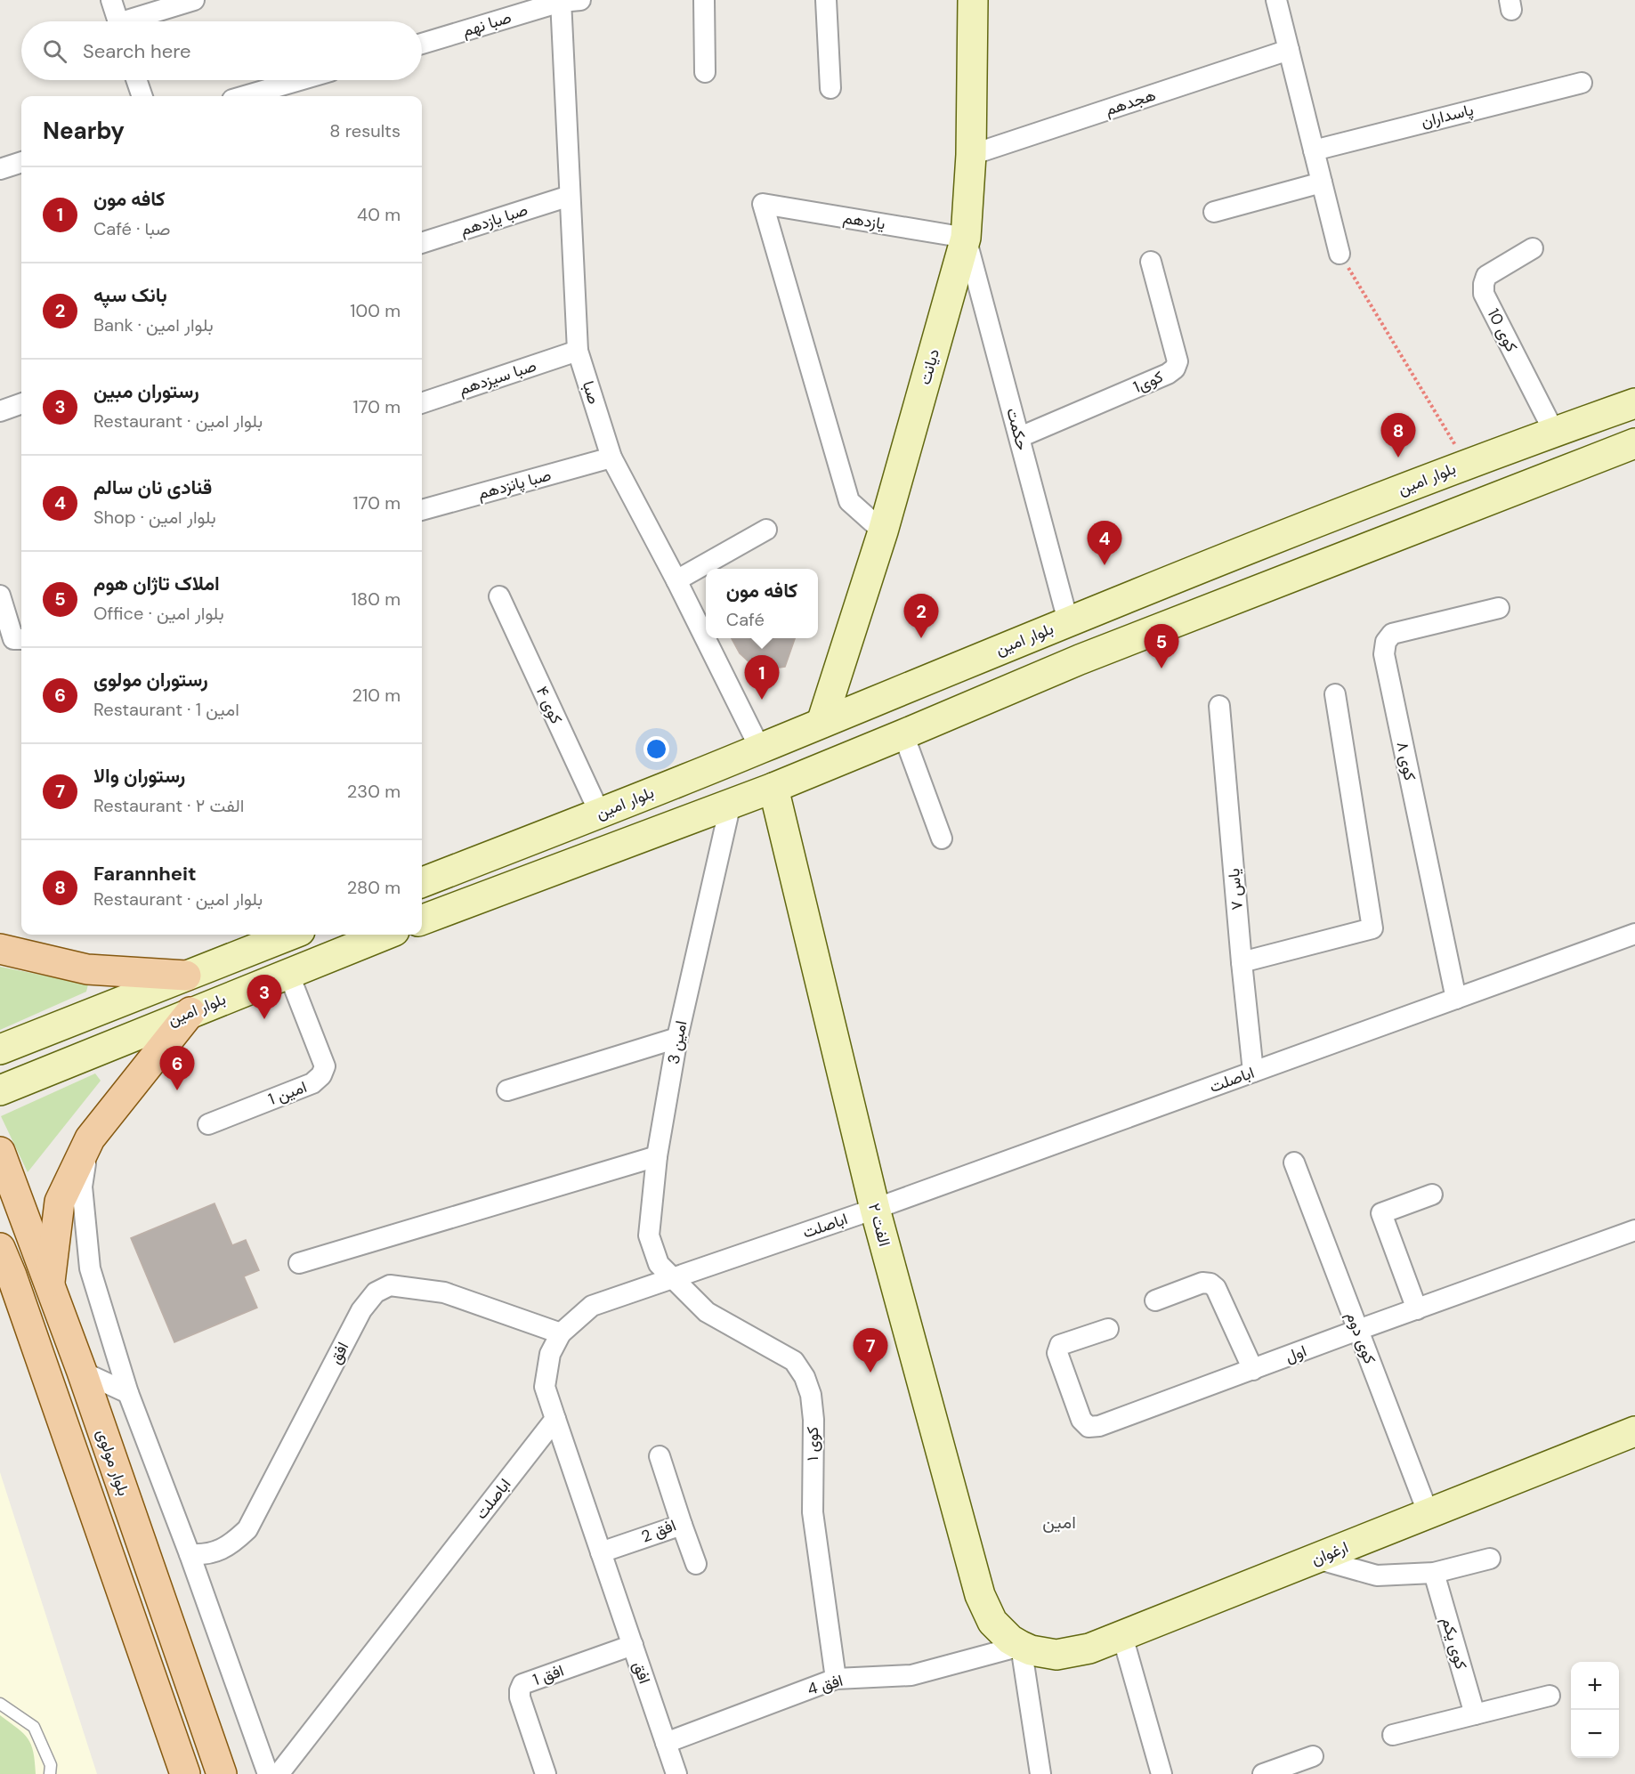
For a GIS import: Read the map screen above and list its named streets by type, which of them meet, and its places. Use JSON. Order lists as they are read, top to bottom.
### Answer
{
  "streets": {
    "main road": [
      "دیانت",
      "بلوار امین",
      "الفت ۲",
      "بلوار مولوی",
      "ارغوان"
    ],
    "street": [
      "صبا نهم",
      "هجدهم",
      "پاسداران",
      "صبا یازدهم",
      "یازدهم",
      "کوی 10",
      "صبا سیزدهم",
      "کوی1",
      "صبا",
      "حکمت",
      "صبا پانزدهم",
      "کوی ۴",
      "کوی ۸",
      "یاس ۷",
      "امین 3",
      "اباصلت",
      "امین 1",
      "کوی دوم",
      "افق",
      "اول",
      "کوی ۱",
      "افق 2",
      "کوی یکم",
      "افق 1",
      "افق 4"
    ]
  },
  "crossings": [
    ["صبا نهم", "صبا"],
    ["هجدهم", "دیانت"],
    ["صبا یازدهم", "صبا"],
    ["یازدهم", "دیانت"],
    ["یازدهم", "حکمت"],
    ["کوی 10", "بلوار امین"],
    ["دیانت", "حکمت"],
    ["دیانت", "بلوار امین"],
    ["صبا سیزدهم", "صبا"],
    ["کوی1", "حکمت"],
    ["صبا", "بلوار امین"],
    ["صبا", "صبا پانزدهم"],
    ["حکمت", "بلوار امین"],
    ["بلوار امین", "کوی ۴"],
    ["بلوار امین", "امین 1"],
    ["کوی ۸", "اباصلت"],
    ["یاس ۷", "اباصلت"],
    ["امین 3", "اباصلت"],
    ["امین 3", "کوی ۱"],
    ["اباصلت", "الفت ۲"],
    ["اباصلت", "افق"],
    ["اباصلت", "کوی ۱"],
    ["الفت ۲", "ارغوان"],
    ["الفت ۲", "افق 4"],
    ["کوی دوم", "اول"],
    ["کوی دوم", "ارغوان"],
    ["افق", "افق 2"],
    ["افق", "افق 1"],
    ["افق", "افق 4"],
    ["کوی ۱", "افق 4"],
    ["ارغوان", "افق 4"]
  ],
  "districts": ["امین"],
  "page": {
    "search": "Search here",
    "heading": ["Nearby", "8 results"],
    "list": [
      {
        "mark": "1",
        "name": "کافه مون",
        "note": "Café · صبا",
        "value": "40 m"
      },
      {
        "mark": "2",
        "name": "بانک سپه",
        "note": "Bank · بلوار امین",
        "value": "100 m"
      },
      {
        "mark": "3",
        "name": "رستوران مبین",
        "note": "Restaurant · بلوار امین",
        "value": "170 m"
      },
      {
        "mark": "4",
        "name": "قنادی نان سالم",
        "note": "Shop · بلوار امین",
        "value": "170 m"
      },
      {
        "mark": "5",
        "name": "املاک تاژان هوم",
        "note": "Office · بلوار امین",
        "value": "180 m"
      },
      {
        "mark": "6",
        "name": "رستوران مولوی",
        "note": "Restaurant · امین 1",
        "value": "210 m"
      },
      {
        "mark": "7",
        "name": "رستوران والا",
        "note": "Restaurant · الفت ۲",
        "value": "230 m"
      },
      {
        "mark": "8",
        "name": "Farannheit",
        "note": "Restaurant · بلوار امین",
        "value": "280 m"
      }
    ],
    "pins": [
      "8",
      "4",
      "2",
      "5",
      "1",
      "3",
      "6",
      "7"
    ],
    "popup": ["کافه مون", "Café"],
    "map_buttons": ["+", "−"]
  }
}
